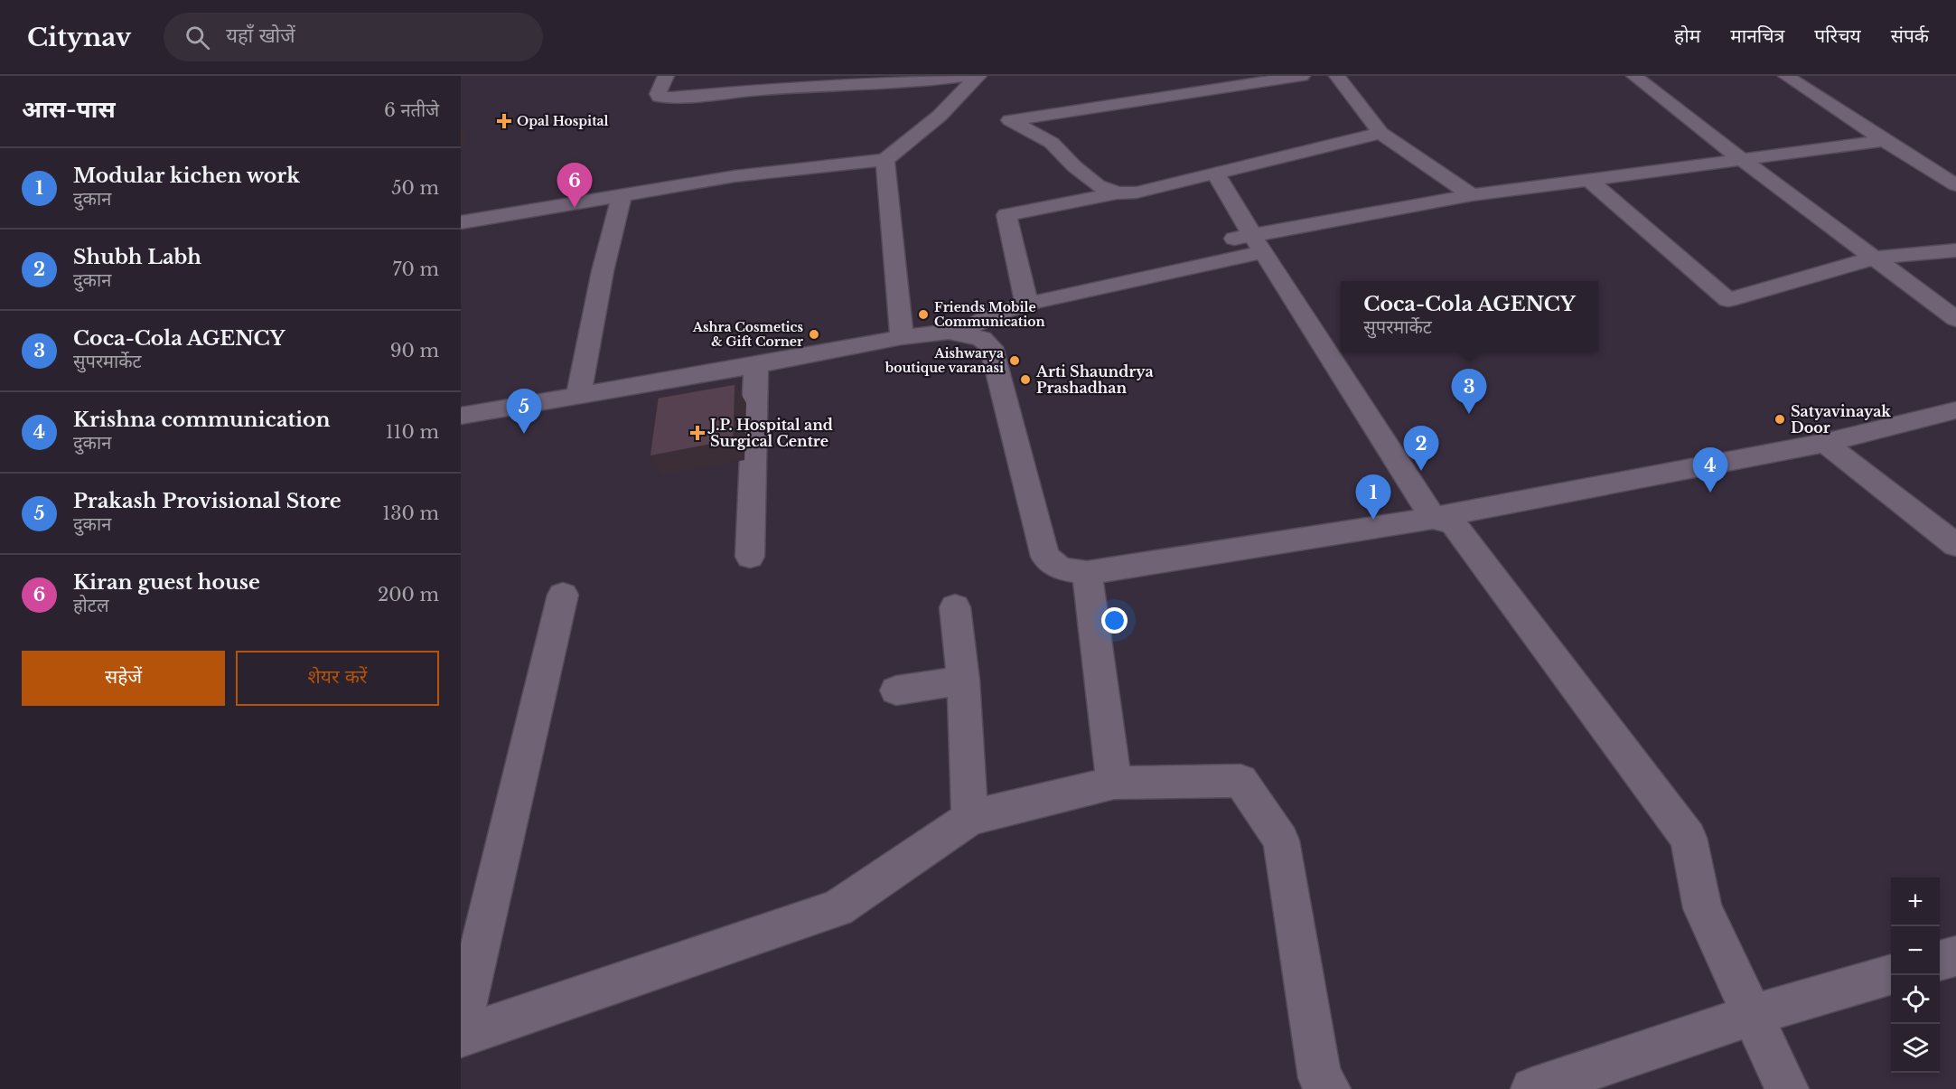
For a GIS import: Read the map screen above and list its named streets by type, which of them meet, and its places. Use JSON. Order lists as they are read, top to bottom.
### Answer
{
  "places": {
    "health": ["Opal Hospital", "J.P. Hospital and Surgical Centre"],
    "other": [
      "Friends Mobile Communication",
      "Ashra Cosmetics & Gift Corner",
      "Aishwarya boutique varanasi",
      "Arti Shaundrya Prashadhan",
      "Satyavinayak Door"
    ]
  },
  "page": {
    "header": "Citynav",
    "search": "यहाँ खोजें",
    "nav": [
      "होम",
      "मानचित्र",
      "परिचय",
      "संपर्क"
    ],
    "heading": ["आस-पास", "6 नतीजे"],
    "list": [
      {
        "mark": "1",
        "name": "Modular kichen work",
        "note": "दुकान",
        "value": "50 m"
      },
      {
        "mark": "2",
        "name": "Shubh Labh",
        "note": "दुकान",
        "value": "70 m"
      },
      {
        "mark": "3",
        "name": "Coca-Cola AGENCY",
        "note": "सुपरमार्केट",
        "value": "90 m"
      },
      {
        "mark": "4",
        "name": "Krishna communication",
        "note": "दुकान",
        "value": "110 m"
      },
      {
        "mark": "5",
        "name": "Prakash Provisional Store",
        "note": "दुकान",
        "value": "130 m"
      },
      {
        "mark": "6",
        "name": "Kiran guest house",
        "note": "होटल",
        "value": "200 m"
      }
    ],
    "pins": [
      "6",
      "3",
      "5",
      "2",
      "4",
      "1"
    ],
    "popup": ["Coca-Cola AGENCY", "सुपरमार्केट"],
    "buttons": ["सहेजें", "शेयर करें"],
    "map_buttons": ["+", "−"]
  }
}
